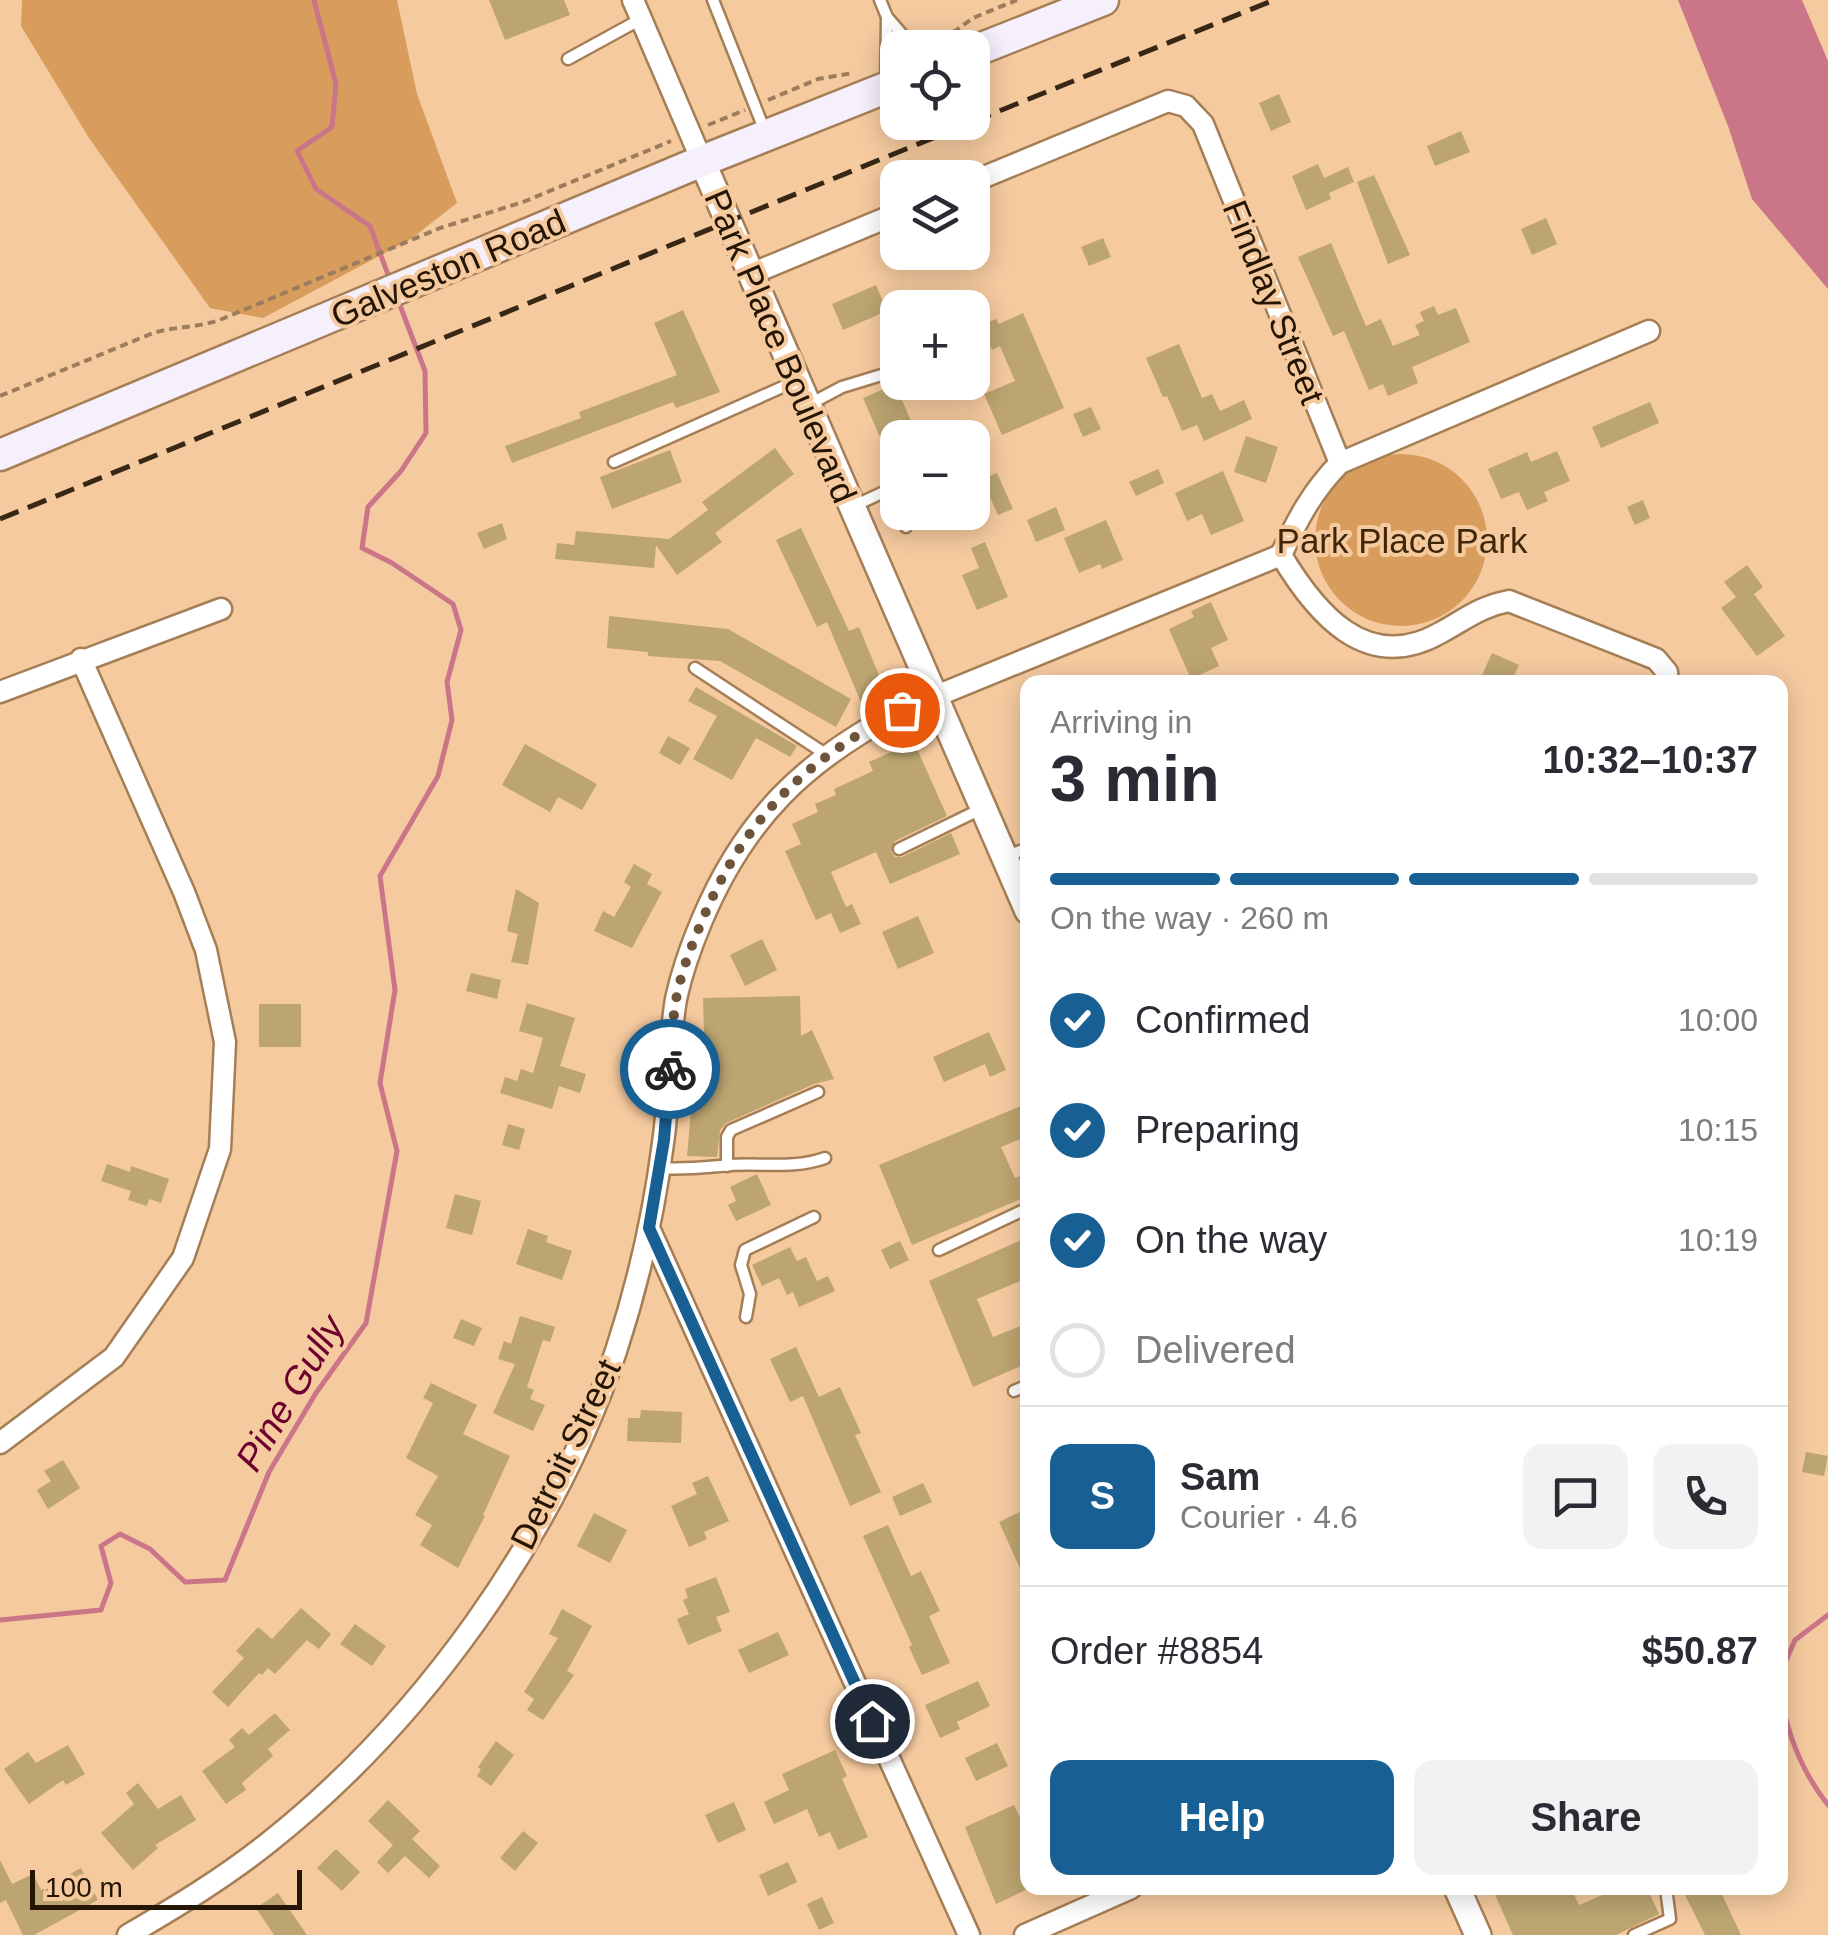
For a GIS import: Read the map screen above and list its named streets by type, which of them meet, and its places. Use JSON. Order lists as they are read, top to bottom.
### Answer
{
  "streets": {
    "main road": ["Galveston Road"],
    "street": ["Findlay Street", "Park Place Boulevard", "Detroit Street"]
  },
  "crossings": [
    ["Galveston Road", "Park Place Boulevard"],
    ["Park Place Boulevard", "Detroit Street"]
  ],
  "water": ["Pine Gully"],
  "parks": ["Park Place Park"],
  "scale_bar": "100 m",
  "page": {
    "map_buttons": ["+", "−"],
    "heading": ["3 min", "Arriving in", "10:32–10:37"],
    "panel": [
      "Sam",
      "Courier · 4.6",
      "Order #8854",
      "$50.87"
    ],
    "bar": "On the way · 260 m",
    "list": [
      ["Confirmed", "10:00"],
      ["Preparing", "10:15"],
      ["On the way", "10:19"],
      "Delivered"
    ],
    "round": "S",
    "buttons": ["Help", "Share"],
    "scale": "100 m"
  }
}
